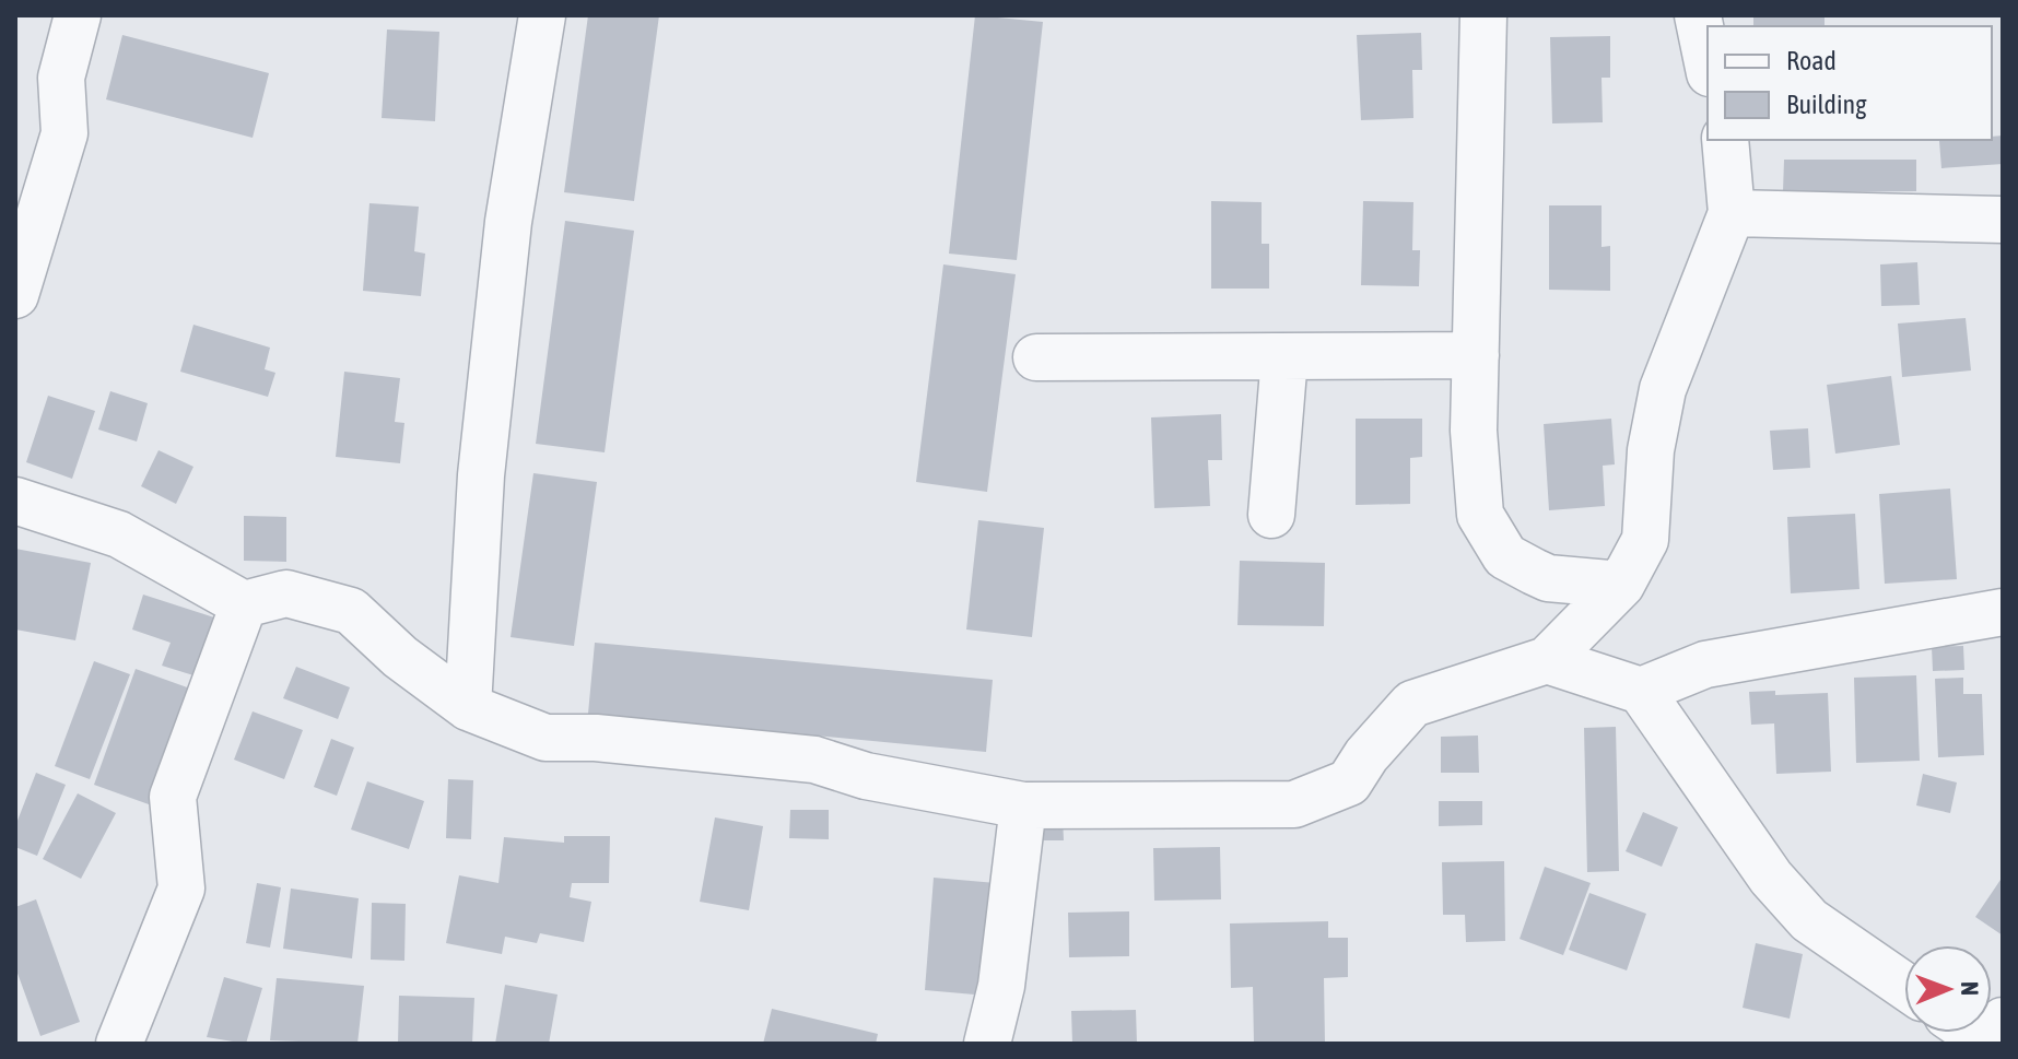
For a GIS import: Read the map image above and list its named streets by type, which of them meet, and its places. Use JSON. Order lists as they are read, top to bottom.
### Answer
{
  "legend": ["Road", "Building"],
  "north": "right"
}
